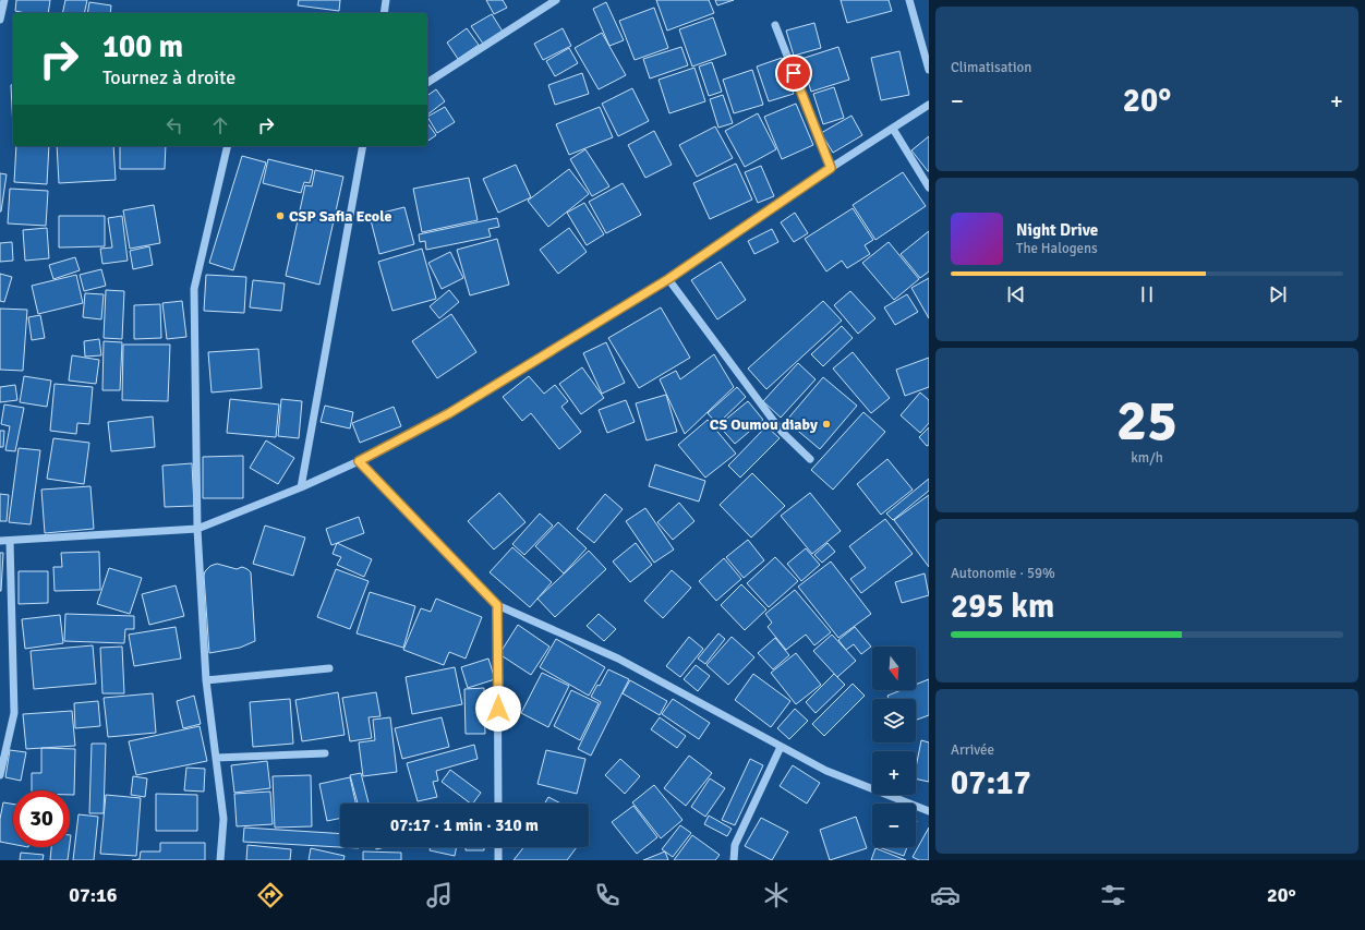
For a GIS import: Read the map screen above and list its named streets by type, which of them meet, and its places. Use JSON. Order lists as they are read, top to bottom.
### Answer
{
  "places": ["CSP Safia Ecole", "CS Oumou diaby"],
  "north": "bottom",
  "page": {
    "tile": [
      "Climatisation",
      ["25", "km/h"],
      ["Autonomie · 59%", "295 km"],
      ["Arrivée", "07:17"]
    ],
    "turn": ["100 m", "Tournez à droite"],
    "heat": ["−", "20°", "+"],
    "song": ["Night Drive", "The Halogens"],
    "map_buttons": ["+", "−"],
    "limit": "30",
    "trip": "07:17 · 1 min · 310 m",
    "tabs": ["07:16", "20°"]
  }
}
